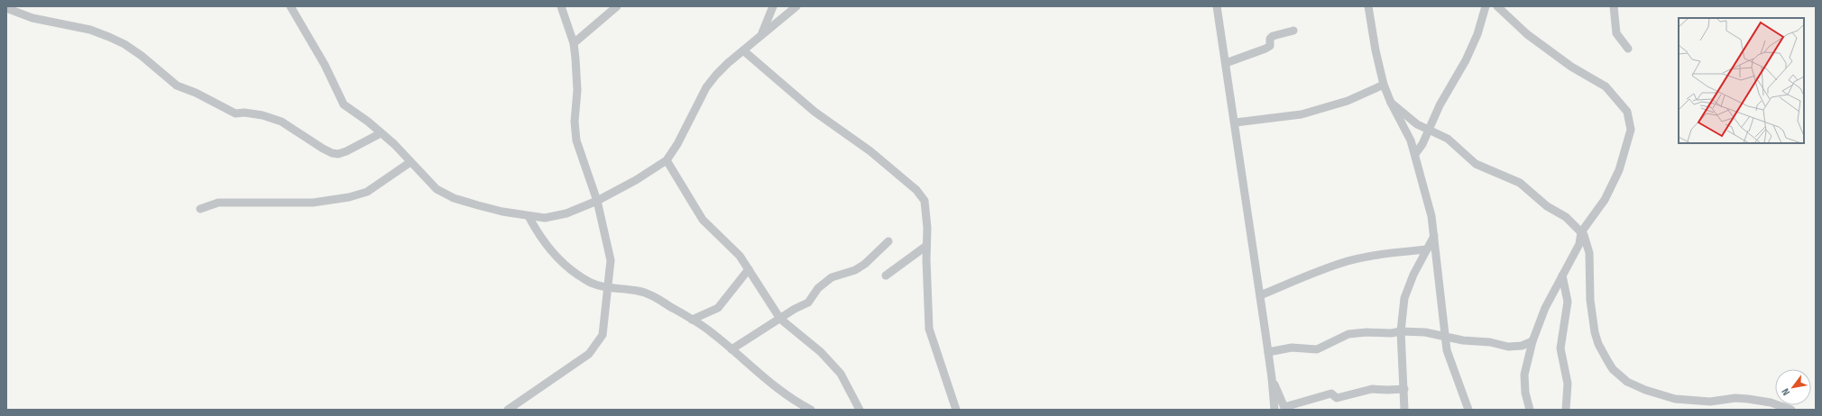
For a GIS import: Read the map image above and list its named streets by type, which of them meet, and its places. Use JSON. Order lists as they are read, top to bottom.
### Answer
{
  "north": "bottom left"
}
